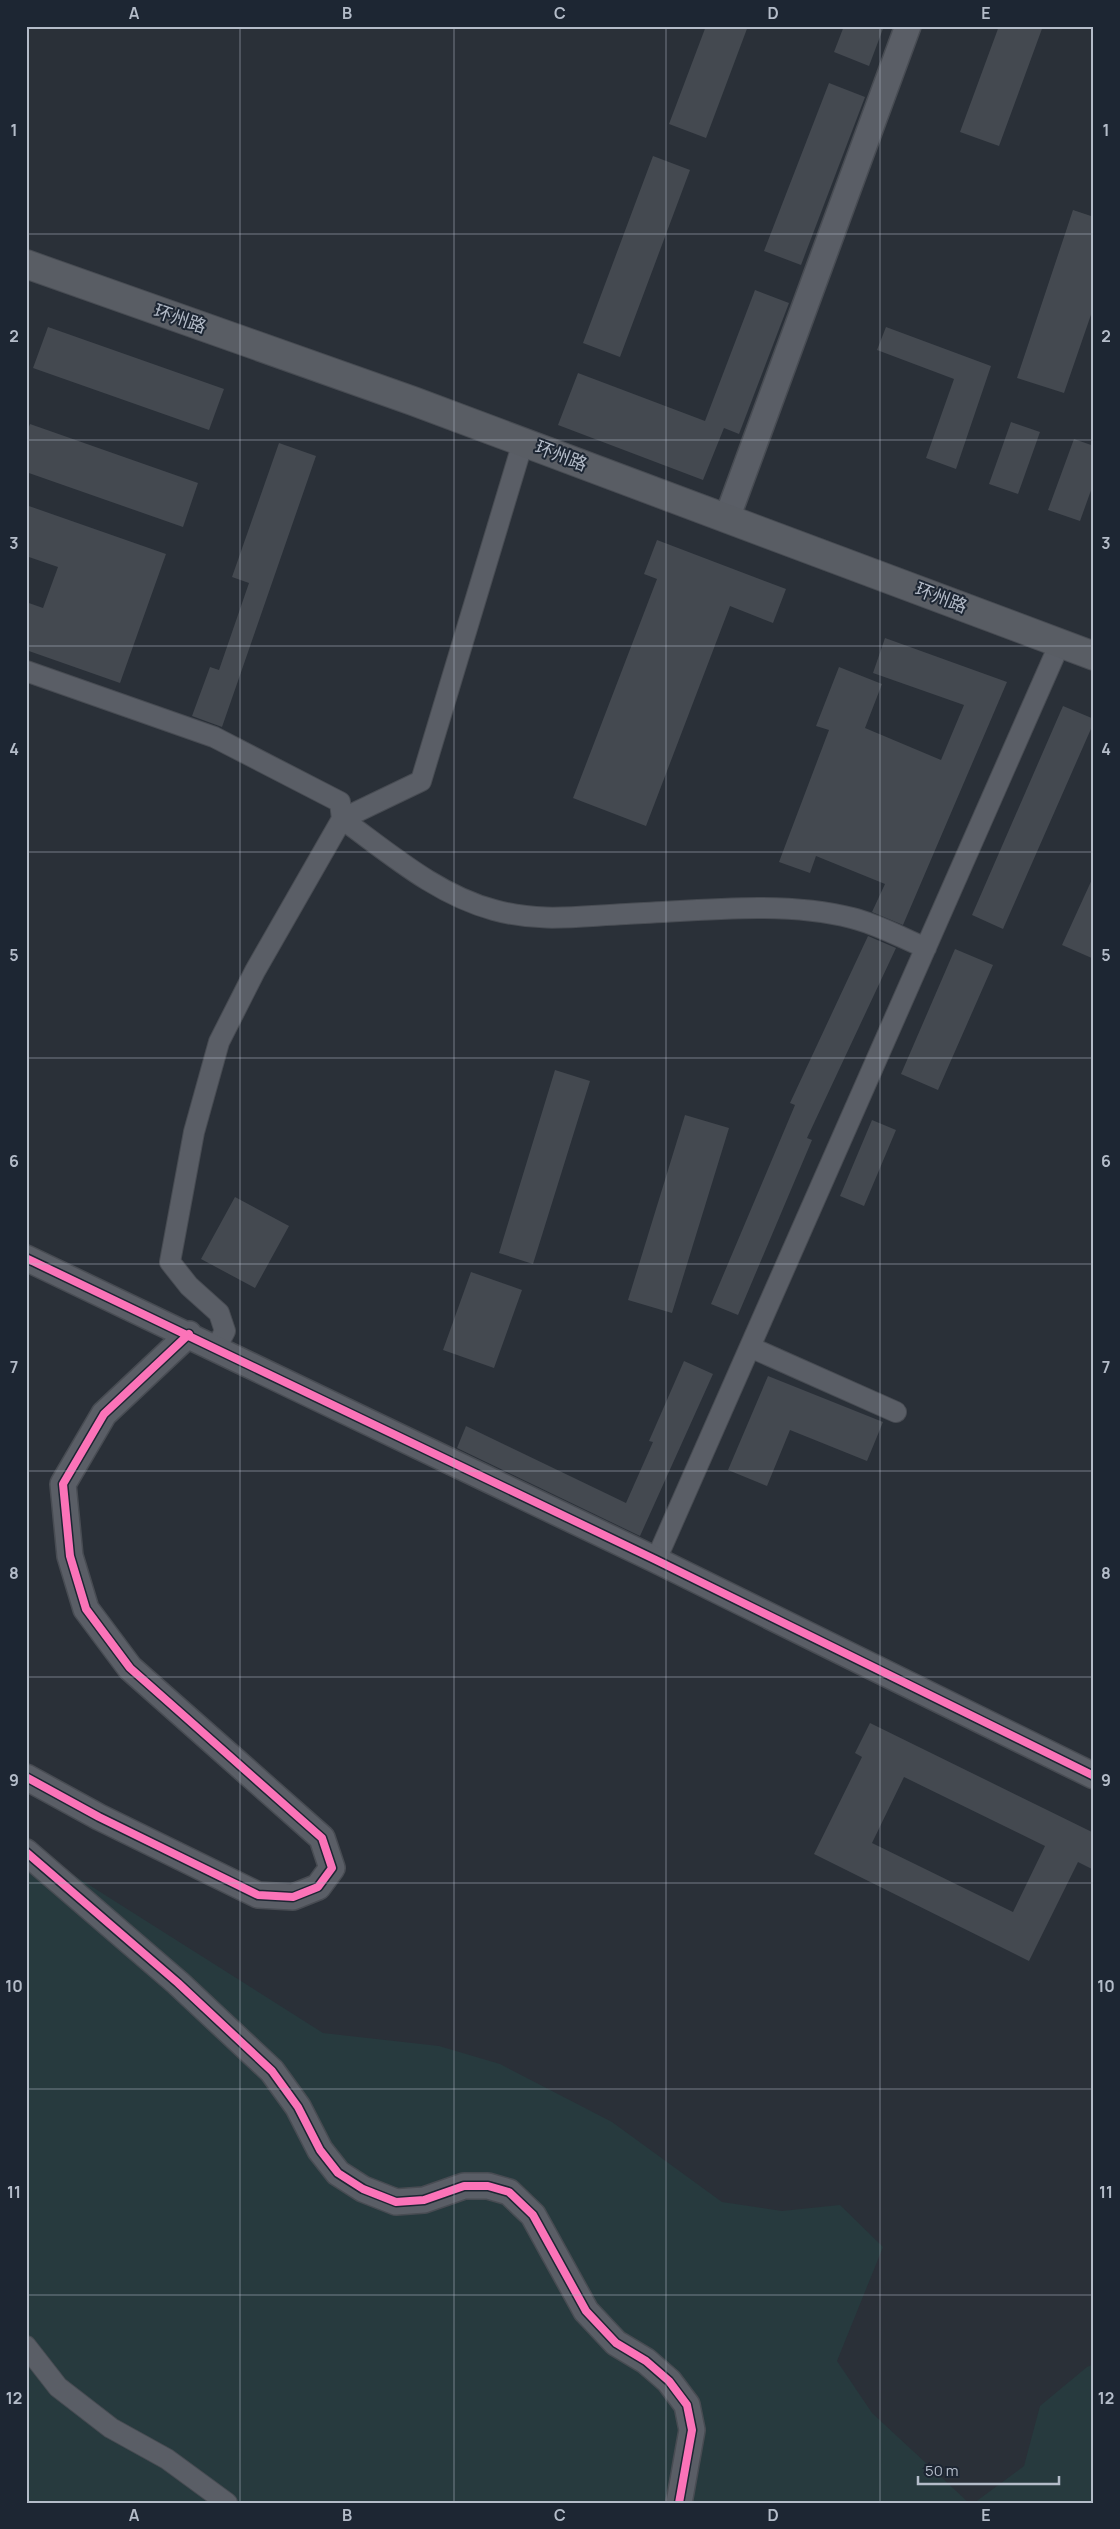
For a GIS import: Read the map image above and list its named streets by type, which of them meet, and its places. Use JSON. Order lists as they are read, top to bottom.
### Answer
{
  "streets": {
    "main road": ["环州路"]
  },
  "scale_bar": "50 m",
  "grid": {
    "columns": [
      "A",
      "B",
      "C",
      "D",
      "E"
    ],
    "rows": [
      "1",
      "2",
      "3",
      "4",
      "5",
      "6",
      "7",
      "8",
      "9",
      "10",
      "11",
      "12"
    ]
  }
}
